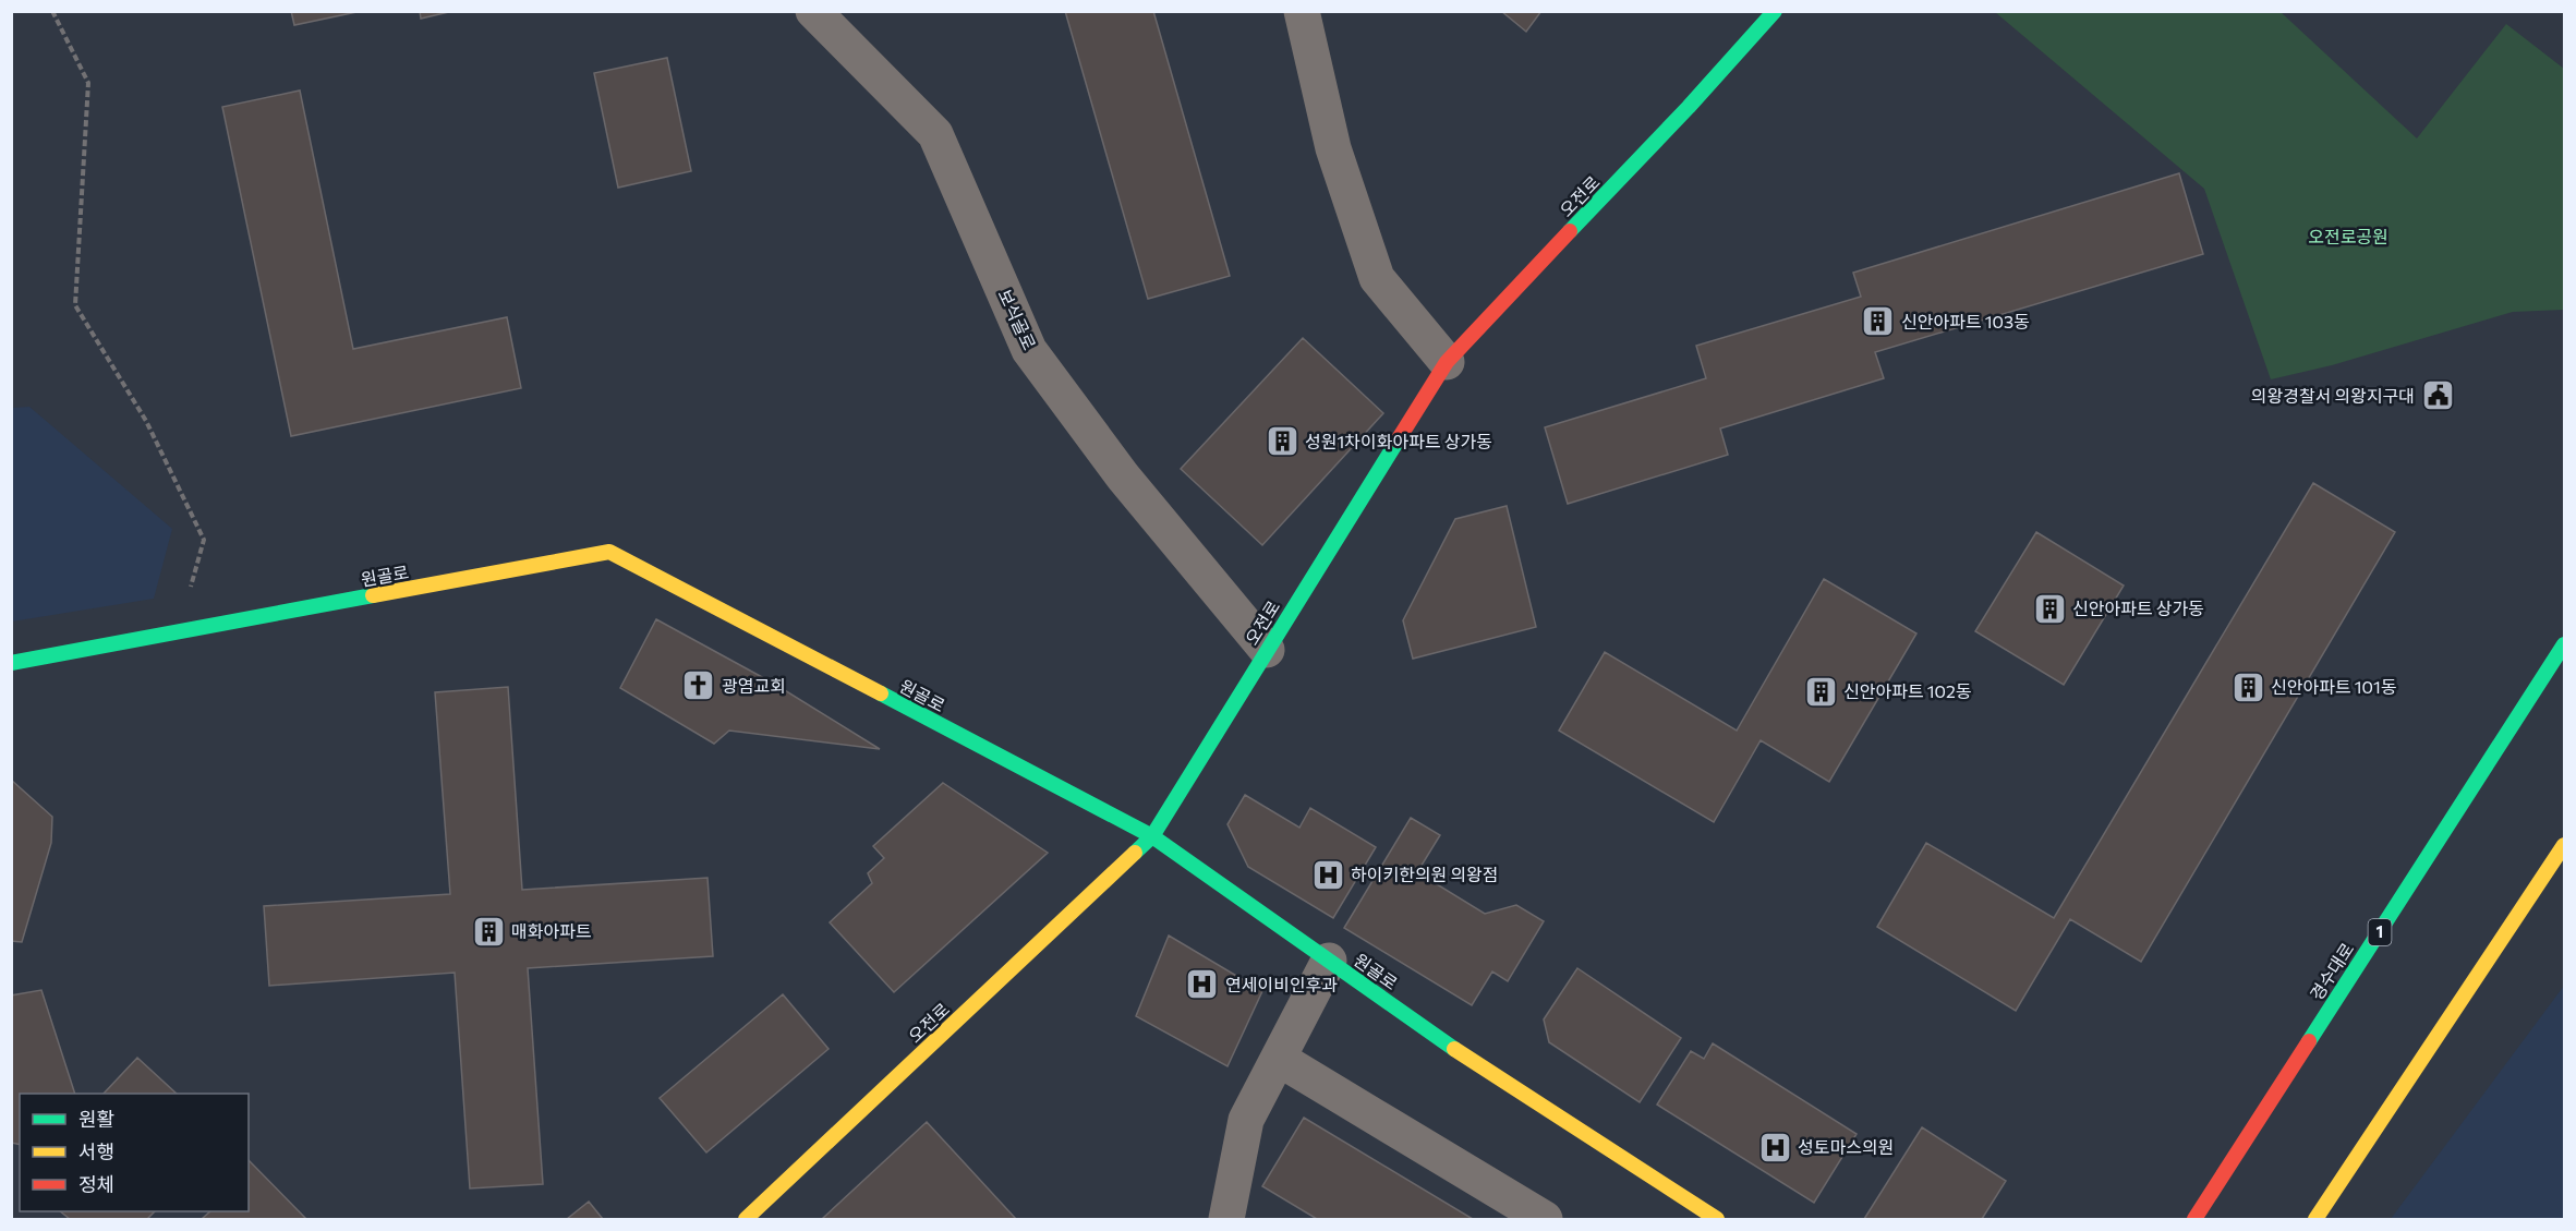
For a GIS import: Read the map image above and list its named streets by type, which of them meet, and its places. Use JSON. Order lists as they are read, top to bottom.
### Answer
{
  "streets": {
    "street": [
      "오전로",
      "보식골로",
      "원골로",
      "1",
      "경수대로"
    ]
  },
  "crossings": [
    ["오전로", "보식골로"],
    ["오전로", "원골로"]
  ],
  "parks": ["오전로공원"],
  "places": {
    "building": [
      "신안아파트 103동",
      "성원1차이화아파트 상가동",
      "신안아파트 상가동",
      "신안아파트 101동",
      "신안아파트 102동",
      "매화아파트"
    ],
    "public building": ["의왕경찰서 의왕지구대"],
    "church": ["광염교회"],
    "hospital": ["하이키한의원 의왕점", "연세이비인후과", "성토마스의원"]
  },
  "legend": ["원활", "서행", "정체"]
}
